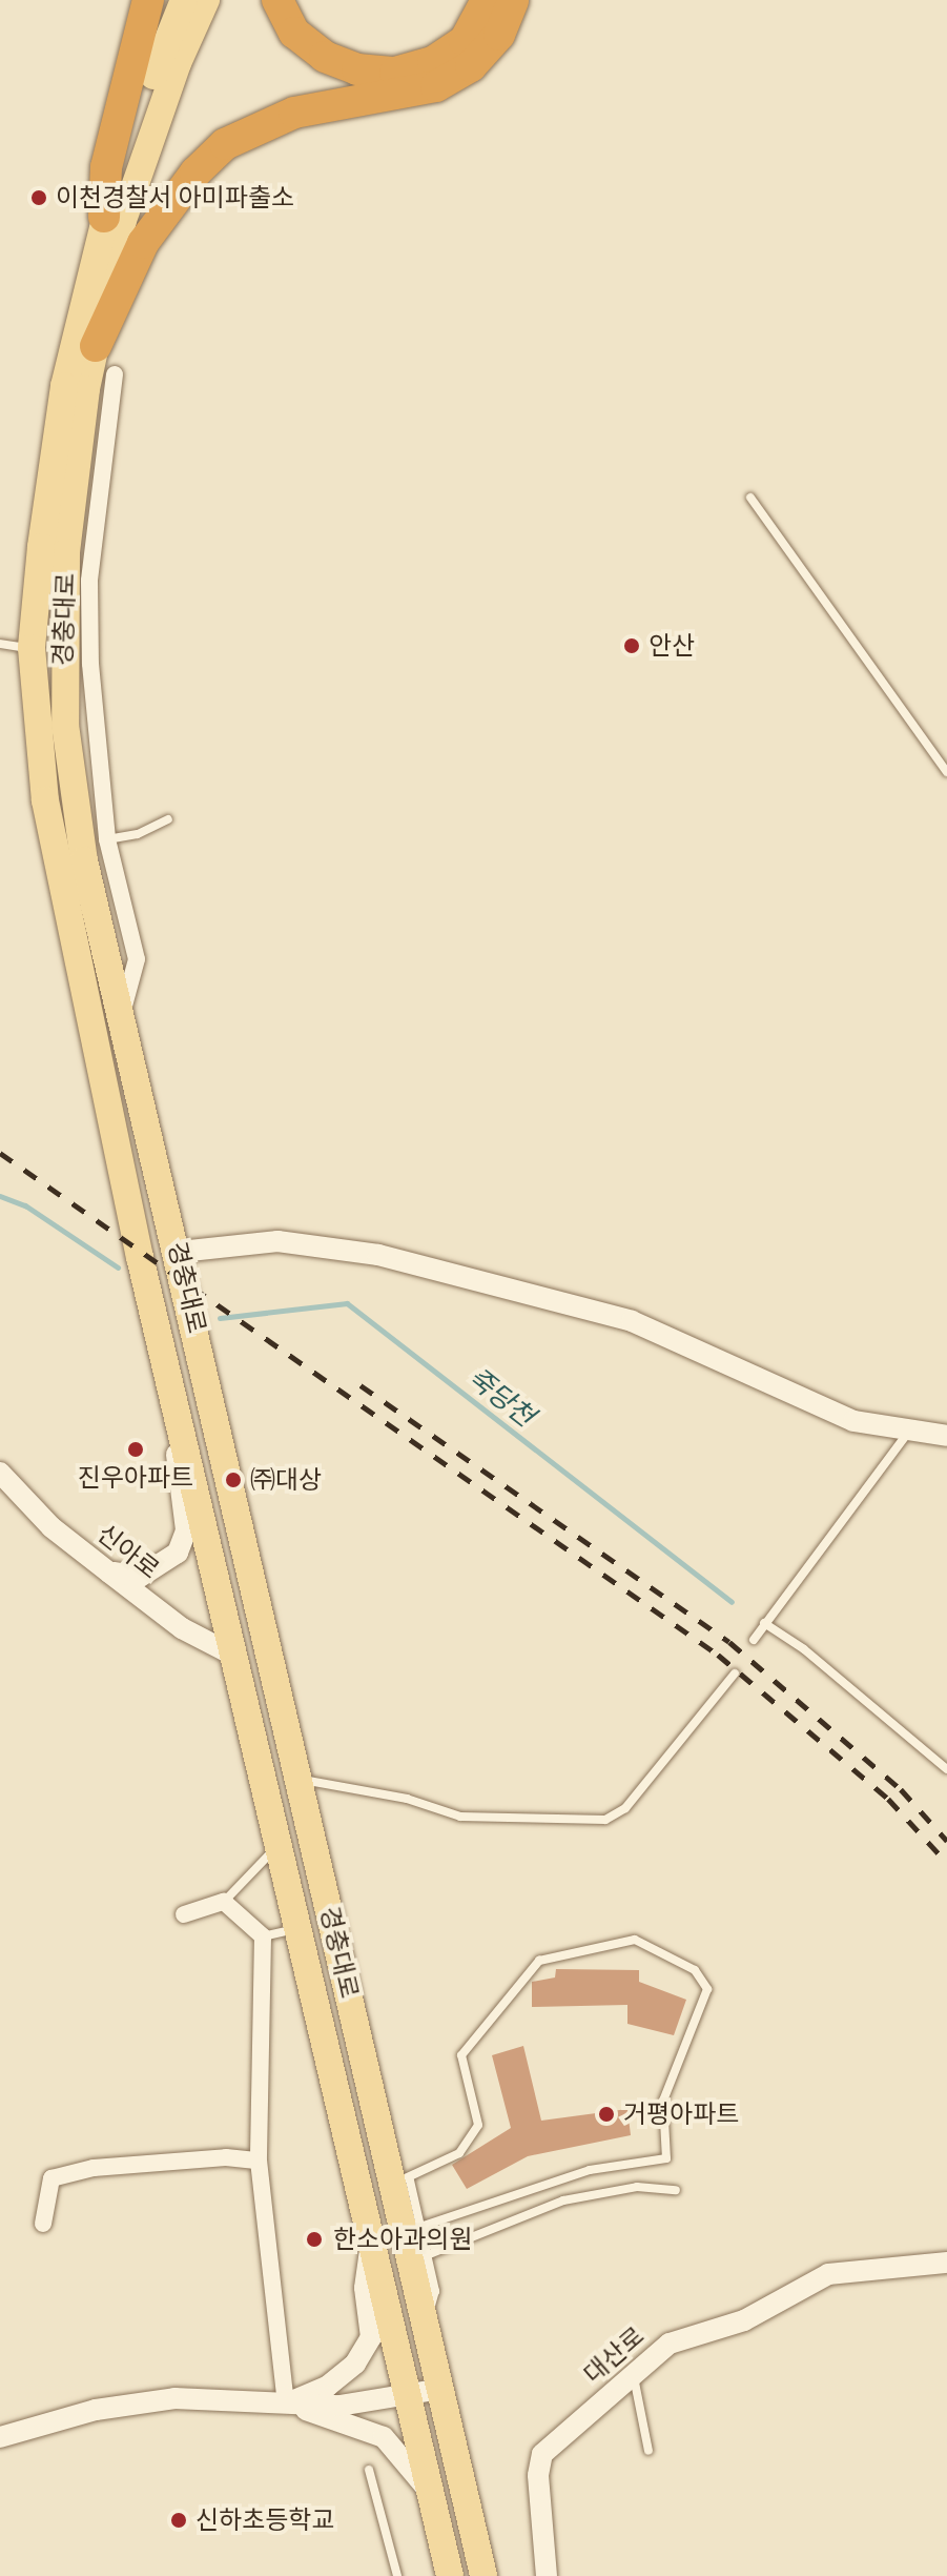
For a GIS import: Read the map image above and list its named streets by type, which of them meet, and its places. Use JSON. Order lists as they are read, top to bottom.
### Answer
{
  "streets": {
    "main road": ["경충대로"],
    "street": ["신아로", "대산로"]
  },
  "crossings": [
    ["경충대로", "신아로"]
  ],
  "water": ["죽당천"],
  "places": [
    "이천경찰서 아미파출소",
    "안산",
    "진우아파트",
    "㈜대상",
    "거평아파트",
    "한소아과의원",
    "신하초등학교"
  ]
}
